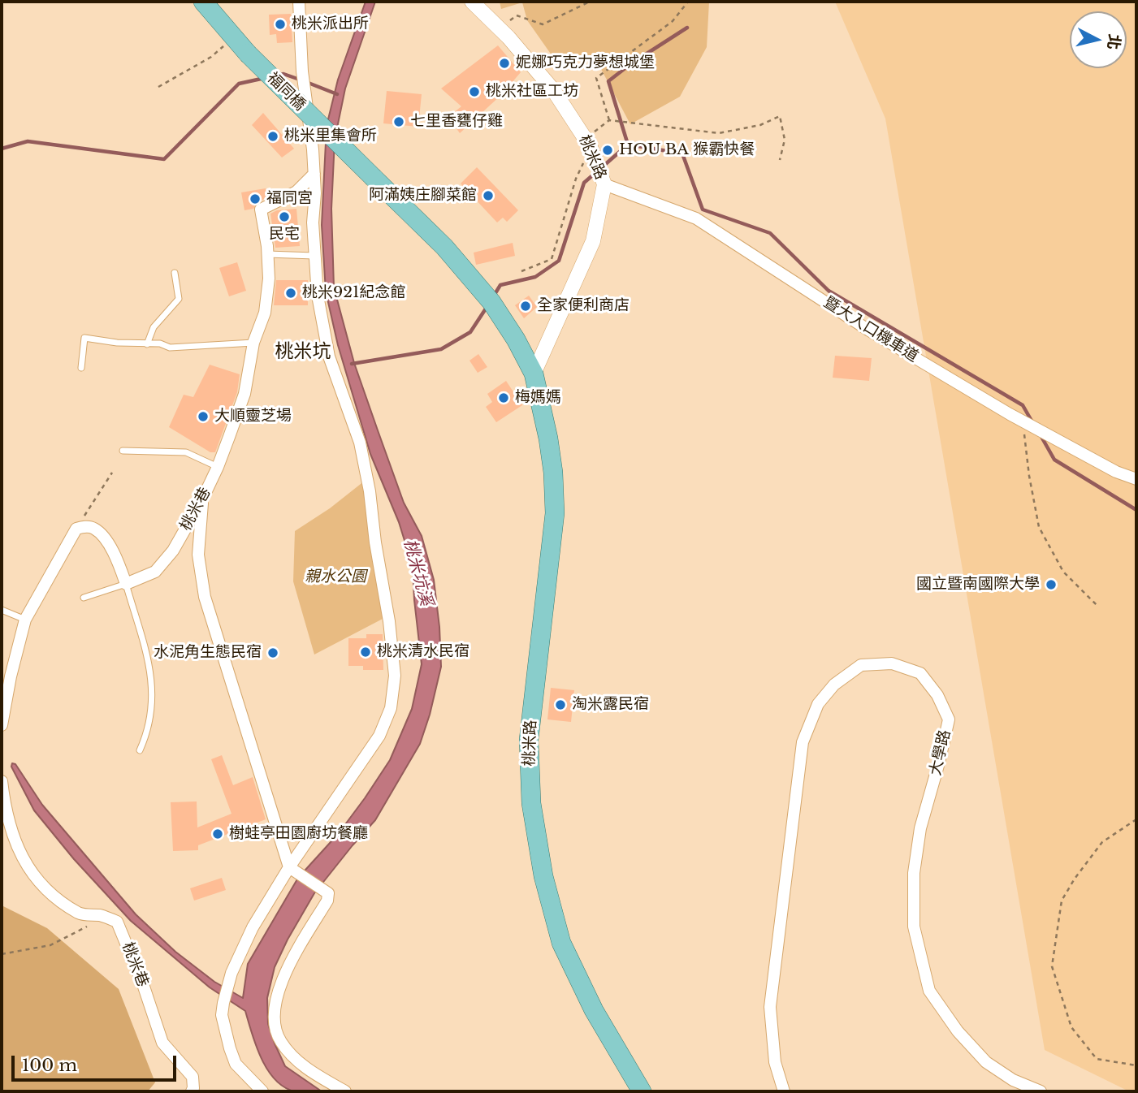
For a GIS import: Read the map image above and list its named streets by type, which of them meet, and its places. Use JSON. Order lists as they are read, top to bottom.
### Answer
{
  "streets": {
    "main road": ["福同橋", "桃米路"],
    "street": ["暨大入口機車道", "桃米巷", "大學路"]
  },
  "crossings": [
    ["福同橋", "桃米路"],
    ["桃米路", "暨大入口機車道"]
  ],
  "districts": ["桃米坑"],
  "water": ["桃米坑溪"],
  "parks": ["親水公園"],
  "places": [
    "桃米派出所",
    "妮娜巧克力夢想城堡",
    "桃米社區工坊",
    "七里香甕仔雞",
    "桃米里集會所",
    "HOU BA 猴霸快餐",
    "阿滿姨庄腳菜館",
    "福同宮",
    "民宅",
    "桃米921紀念館",
    "全家便利商店",
    "梅媽媽",
    "大順靈芝場",
    "國立暨南國際大學",
    "桃米清水民宿",
    "水泥角生態民宿",
    "淘米露民宿",
    "樹蛙亭田園廚坊餐廳"
  ],
  "scale_bar": "100 m",
  "north": "right"
}
